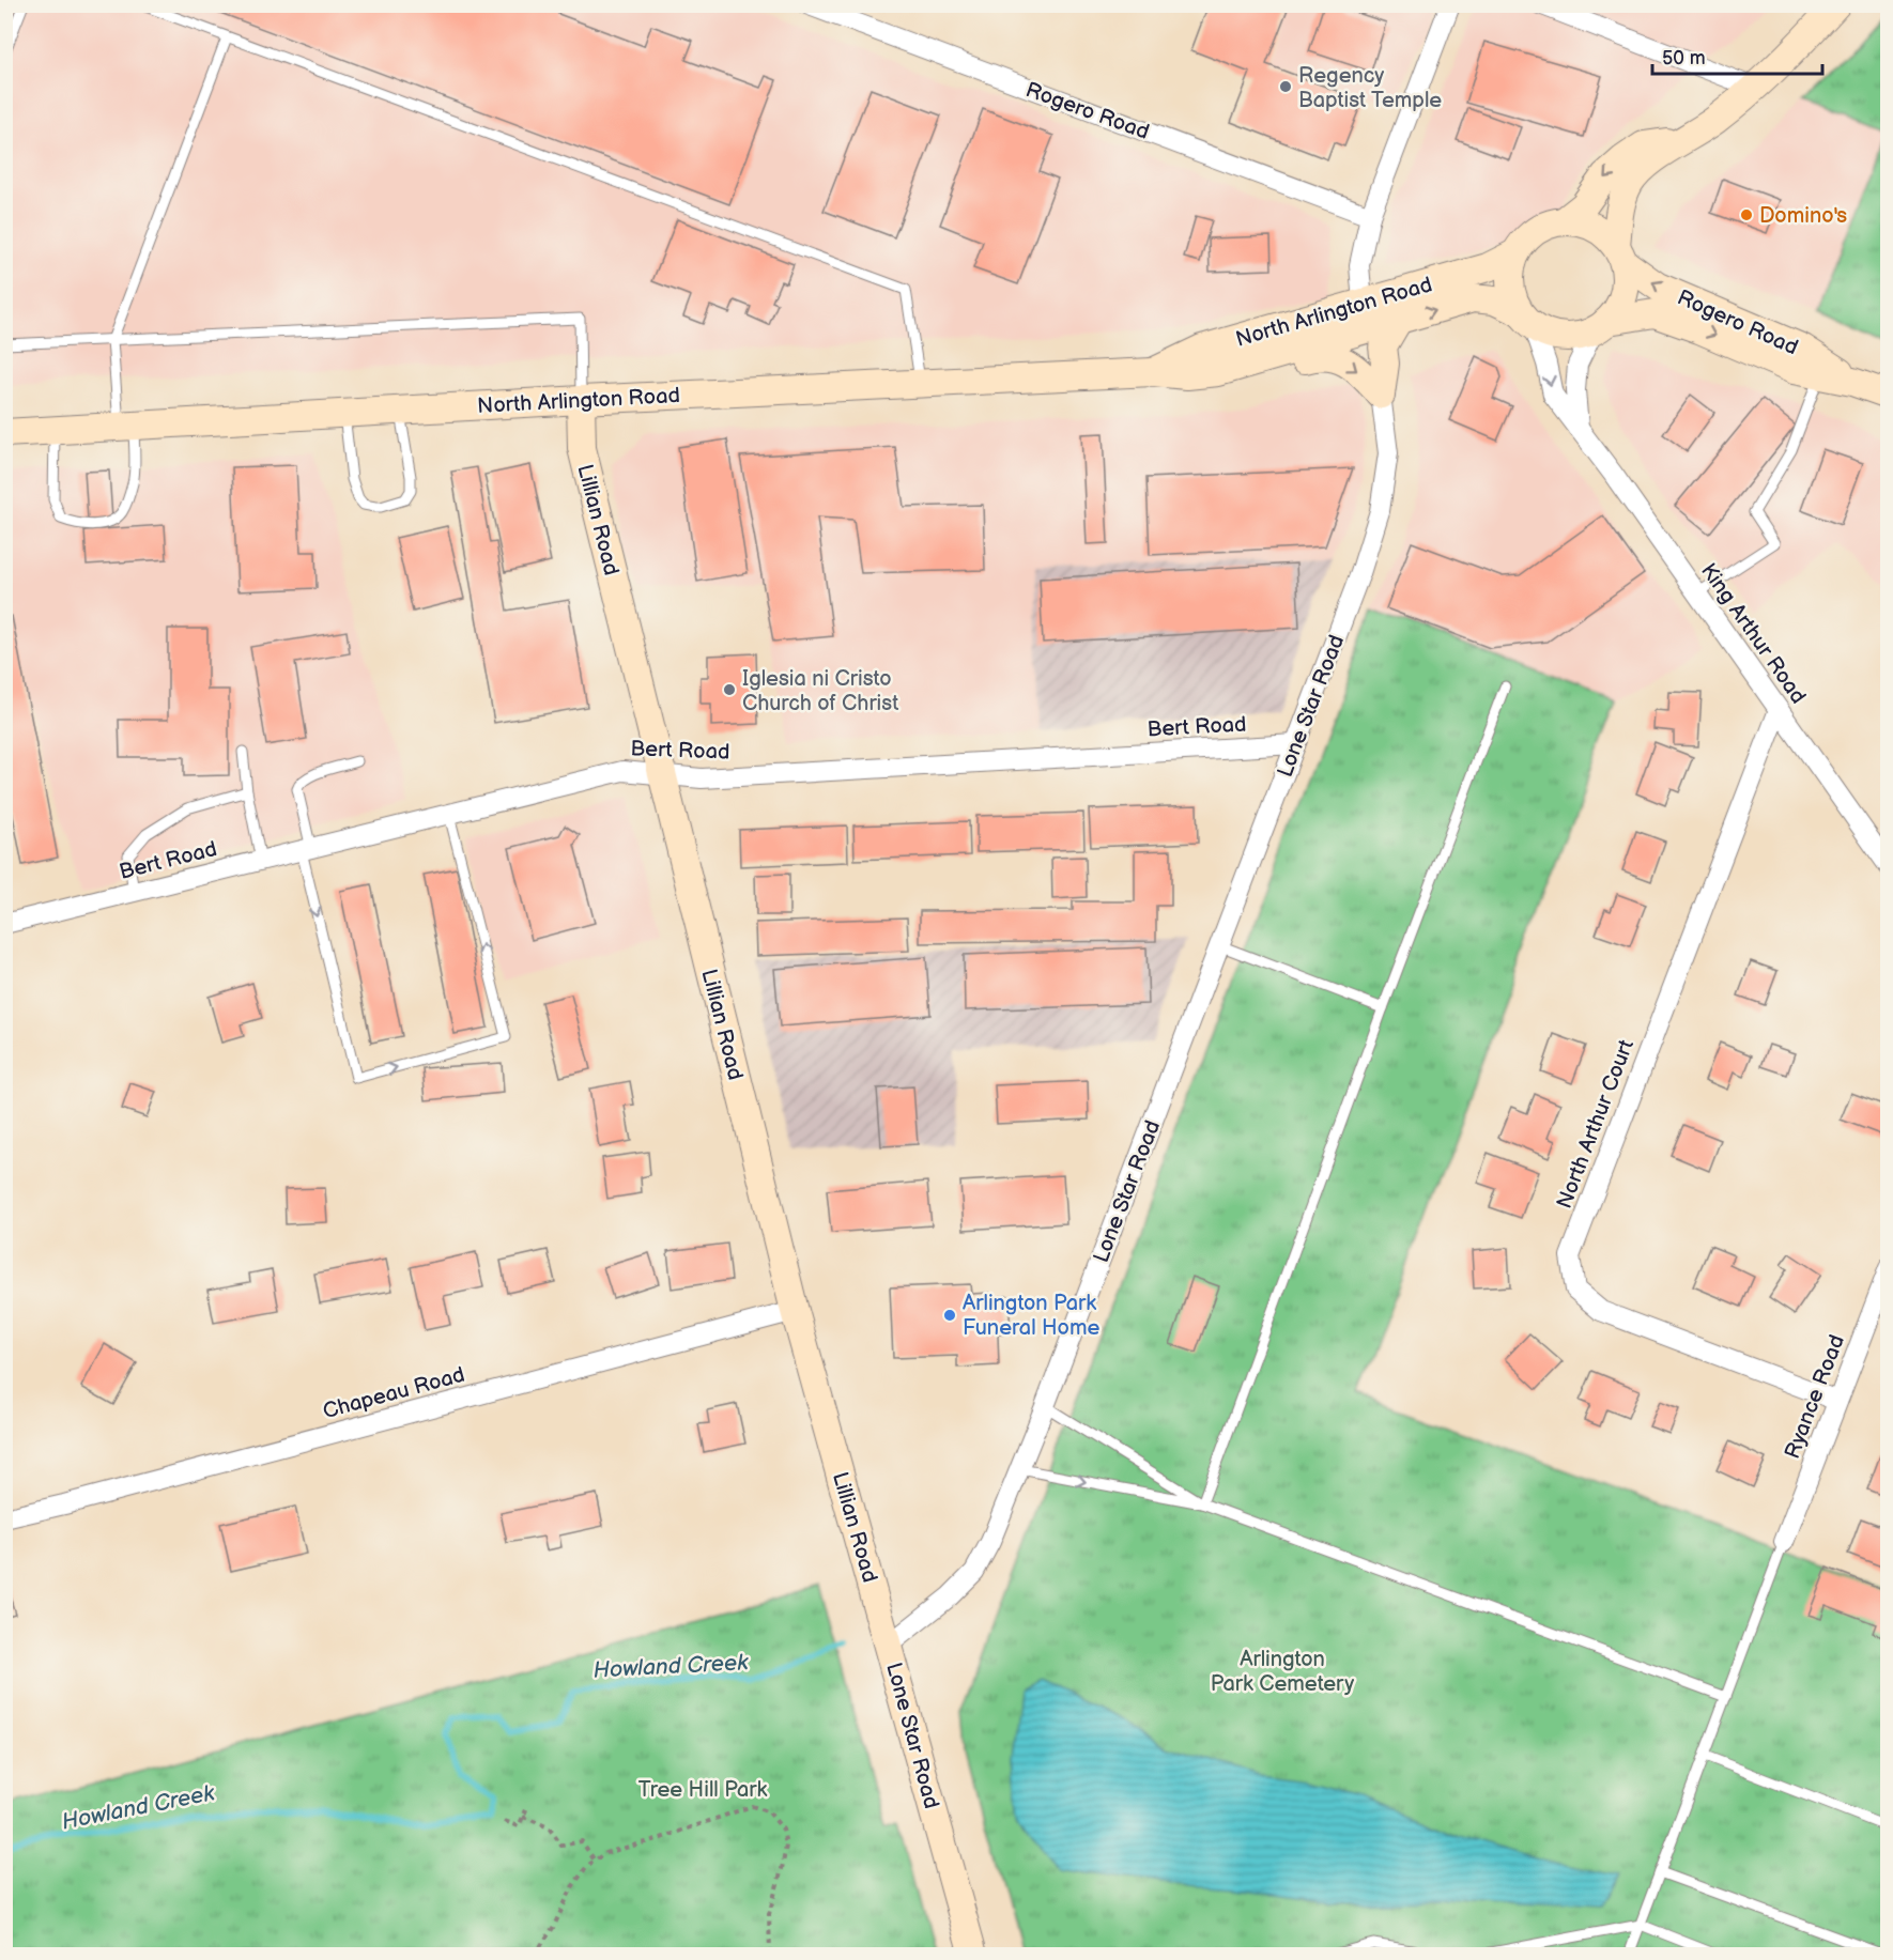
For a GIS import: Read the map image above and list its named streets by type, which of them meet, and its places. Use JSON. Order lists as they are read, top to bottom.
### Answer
{
  "streets": {
    "main road": [
      "Rogero Road",
      "North Arlington Road",
      "Lillian Road",
      "Lone Star Road"
    ],
    "street": [
      "King Arthur Road",
      "Bert Road",
      "North Arthur Court",
      "Chapeau Road",
      "Ryance Road"
    ]
  },
  "crossings": [
    ["Rogero Road", "North Arlington Road"],
    ["Rogero Road", "King Arthur Road"],
    ["North Arlington Road", "Lillian Road"],
    ["North Arlington Road", "King Arthur Road"],
    ["Lillian Road", "Lone Star Road"],
    ["Lillian Road", "Bert Road"],
    ["Lillian Road", "Chapeau Road"],
    ["King Arthur Road", "North Arthur Court"],
    ["Lone Star Road", "Bert Road"],
    ["North Arthur Court", "Ryance Road"]
  ],
  "water": ["Howland Creek"],
  "parks": ["Arlington Park Cemetery", "Tree Hill Park"],
  "places": [
    "Regency Baptist Temple",
    "Domino's",
    "Iglesia ni Cristo Church of Christ",
    "Arlington Park Funeral Home"
  ],
  "scale_bar": "50 m"
}
